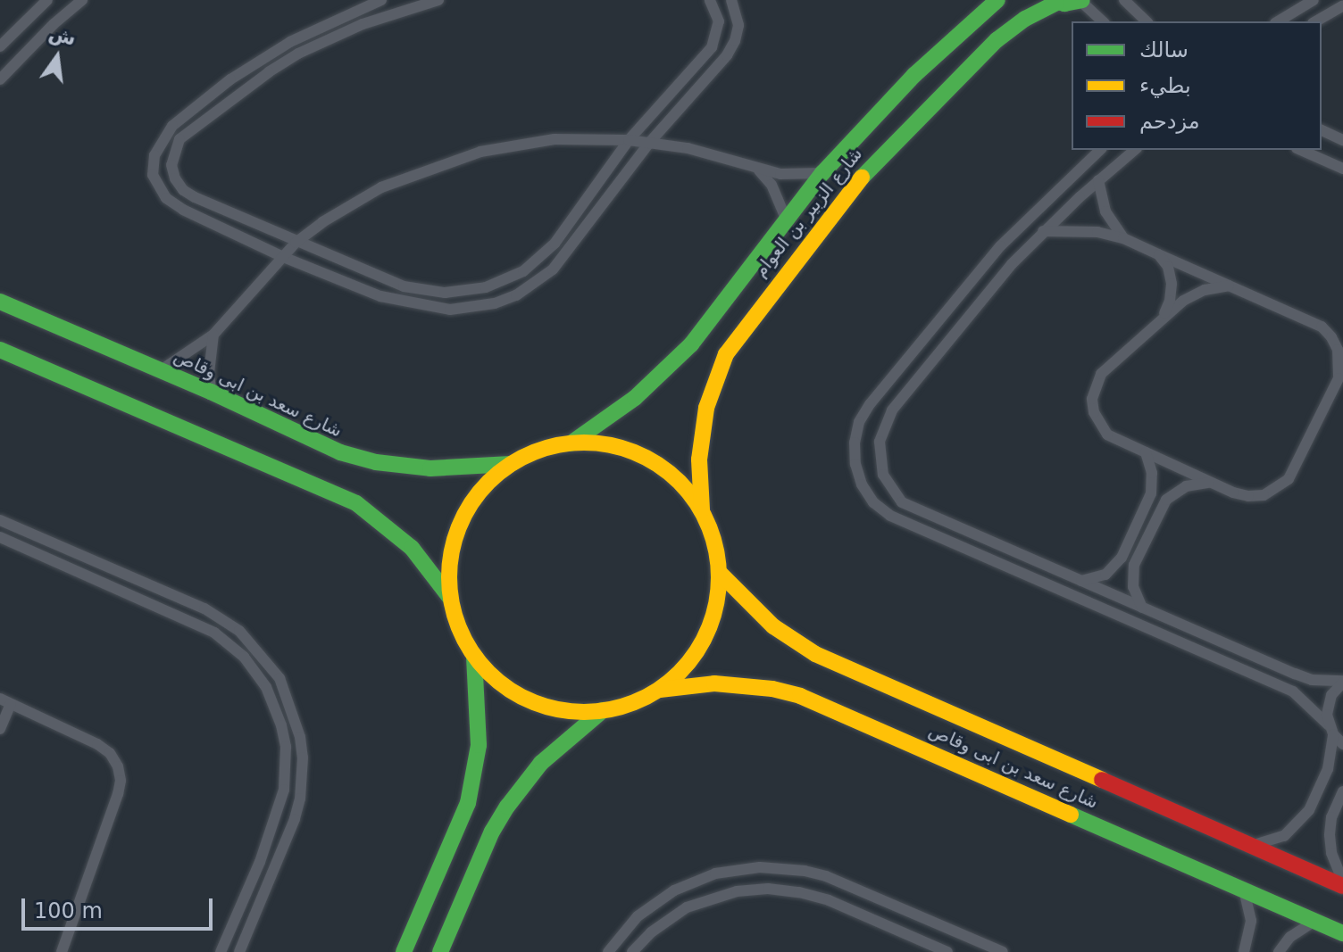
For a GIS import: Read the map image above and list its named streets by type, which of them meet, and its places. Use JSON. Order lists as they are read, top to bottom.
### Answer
{
  "streets": {
    "street": ["شارع الزبير بن العوام", "شارع سعد بن ابى وقاص"]
  },
  "legend": ["سالك", "بطيء", "مزدحم"],
  "scale_bar": "100 m",
  "north": "top"
}
